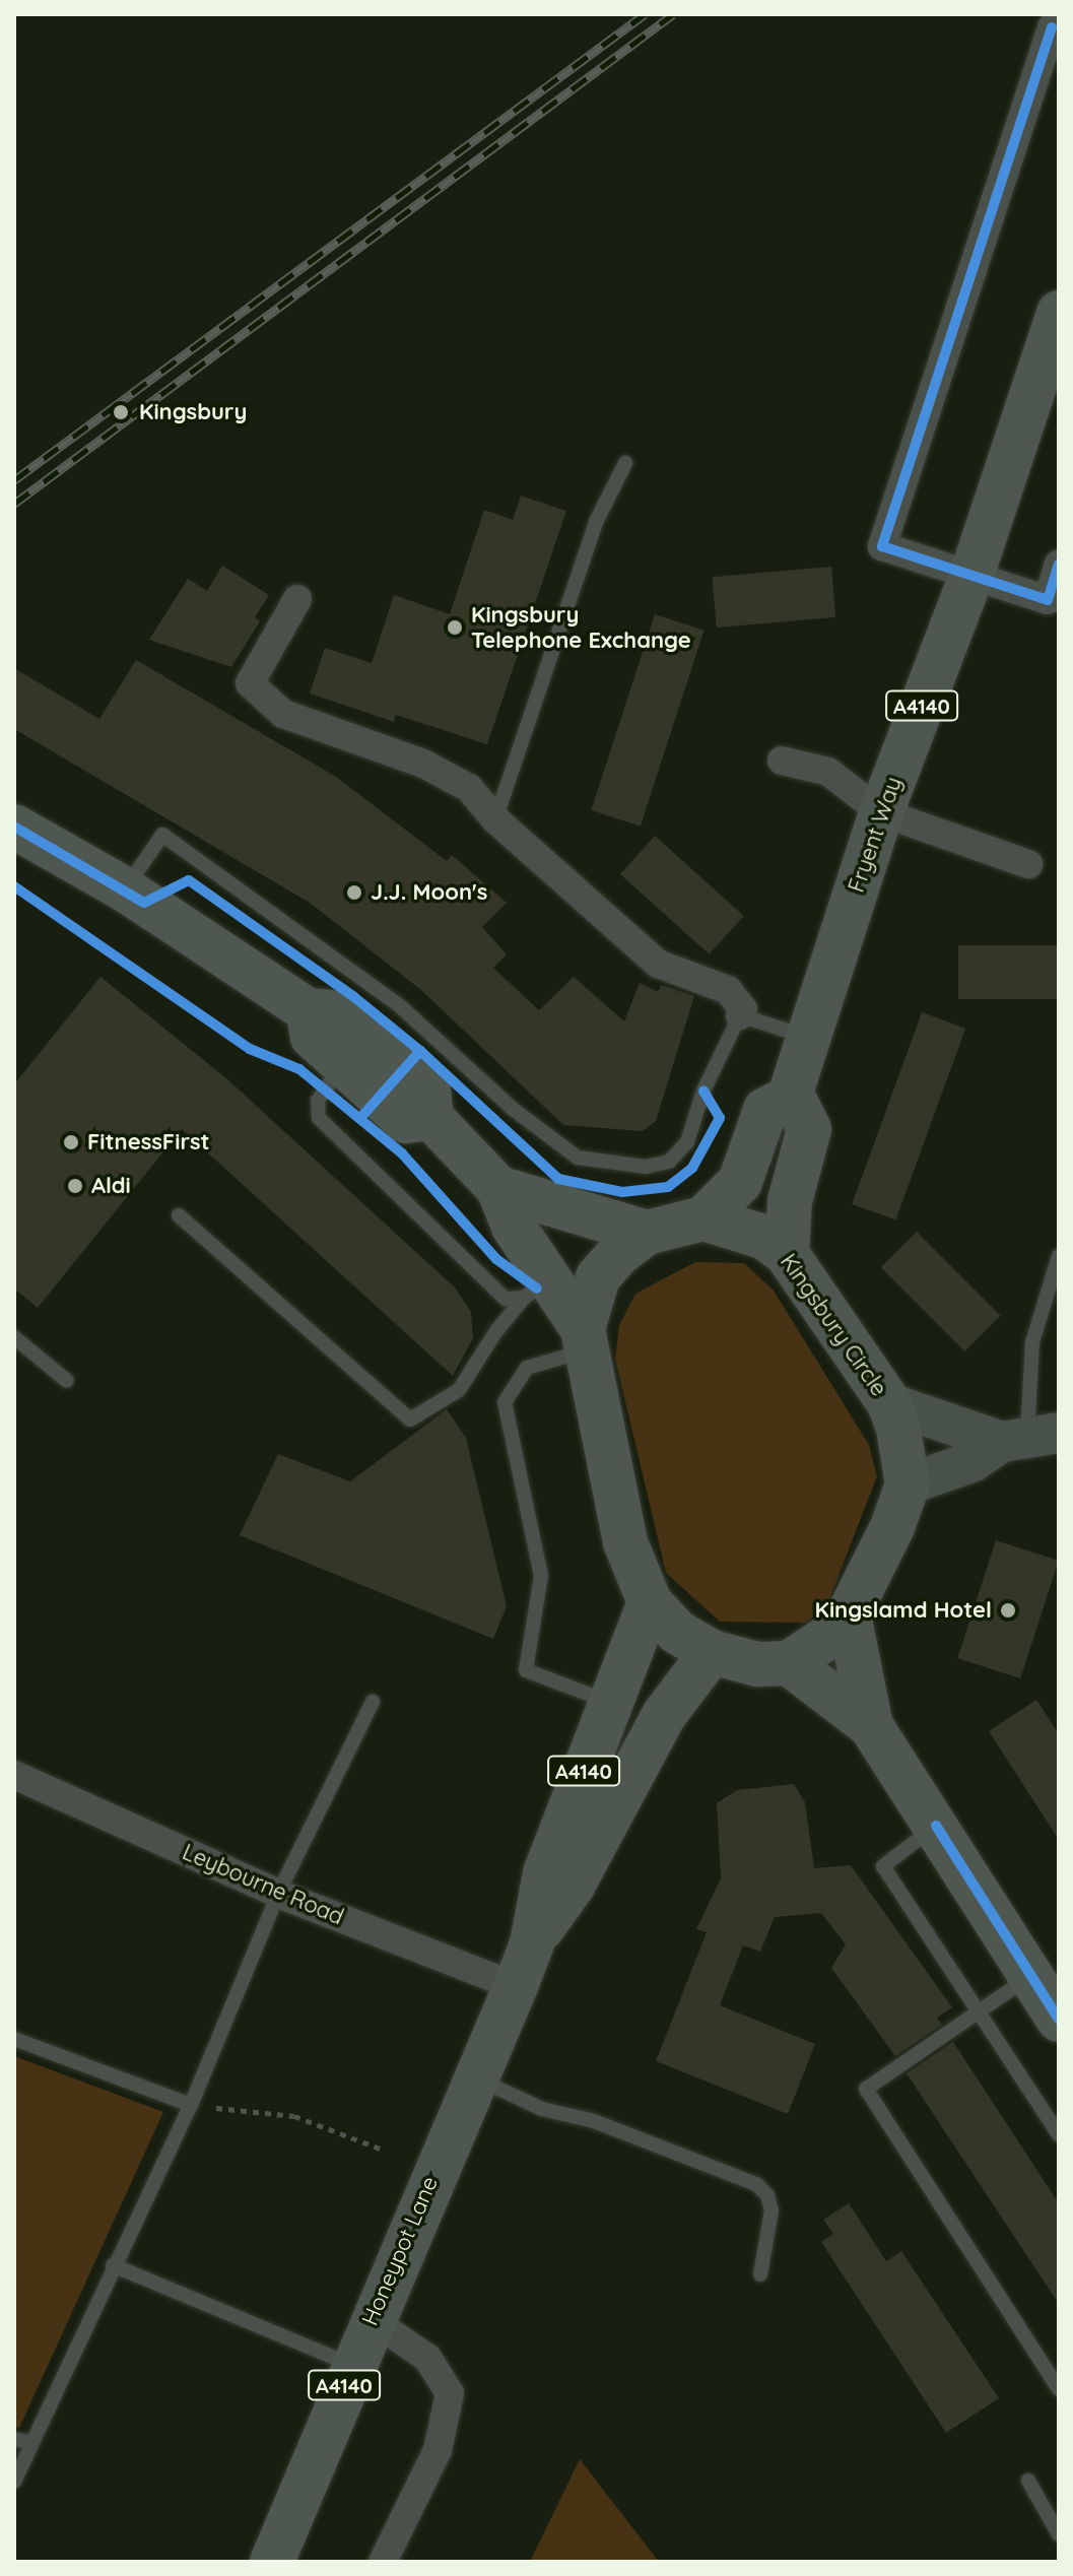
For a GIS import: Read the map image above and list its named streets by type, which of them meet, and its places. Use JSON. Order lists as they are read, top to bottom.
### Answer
{
  "streets": {
    "main road": [
      "A4140",
      "Fryent Way",
      "Kingsbury Circle",
      "Honeypot Lane"
    ],
    "street": ["Leybourne Road"]
  },
  "crossings": [
    ["Leybourne Road", "Honeypot Lane"]
  ],
  "places": [
    "Kingsbury",
    "Kingsbury Telephone Exchange",
    "J.J. Moon's",
    "FitnessFirst",
    "Aldi",
    "Kingslamd Hotel"
  ]
}
